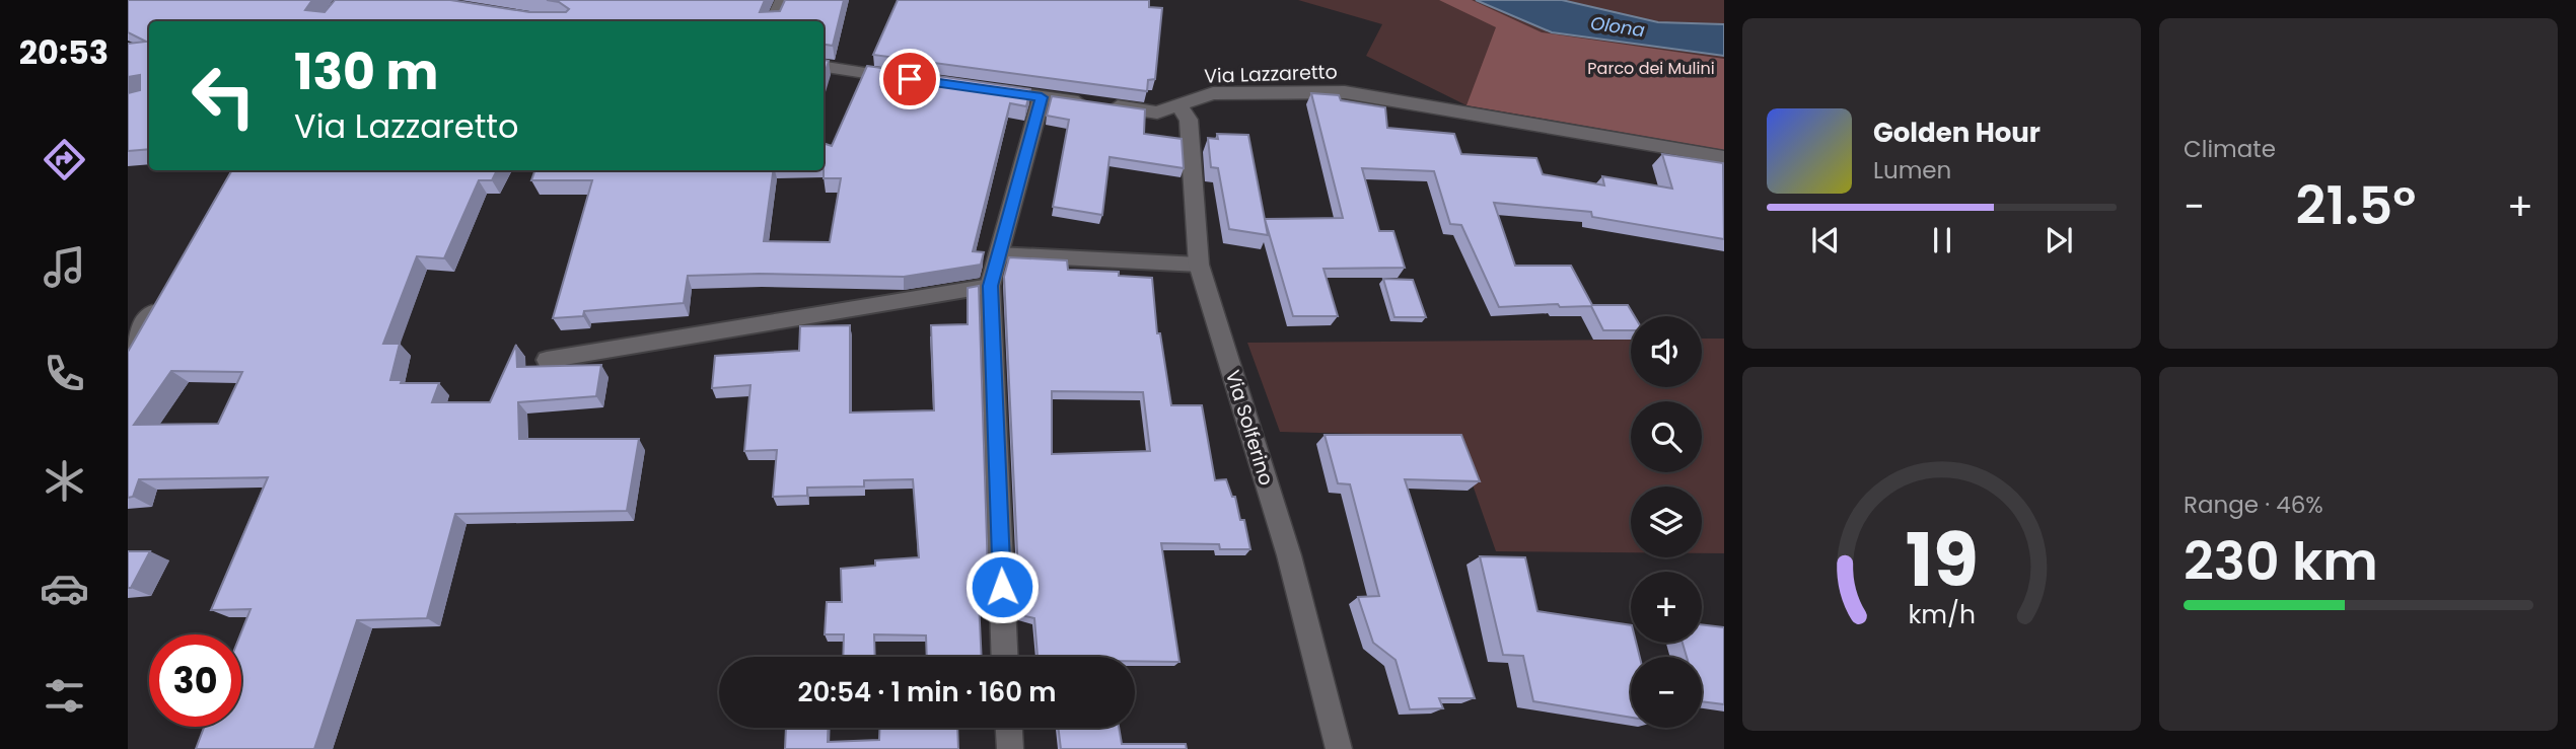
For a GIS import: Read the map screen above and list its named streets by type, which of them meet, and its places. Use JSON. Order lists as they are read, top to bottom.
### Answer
{
  "streets": {
    "street": ["Via Lazzaretto", "Via Solferino"]
  },
  "crossings": [
    ["Via Lazzaretto", "Via Solferino"]
  ],
  "water": ["Olona"],
  "parks": ["Parco dei Mulini"],
  "page": {
    "tabs": "20:53",
    "tile": [
      "Climate",
      ["Range · 46%", "230 km"]
    ],
    "turn": ["130 m", "Via Lazzaretto"],
    "song": ["Golden Hour", "Lumen"],
    "heat": ["−", "21.5°", "+"],
    "map_buttons": ["+", "−"],
    "limit": "30",
    "trip": "20:54 · 1 min · 160 m",
    "gauge": ["19", "km/h"]
  }
}
